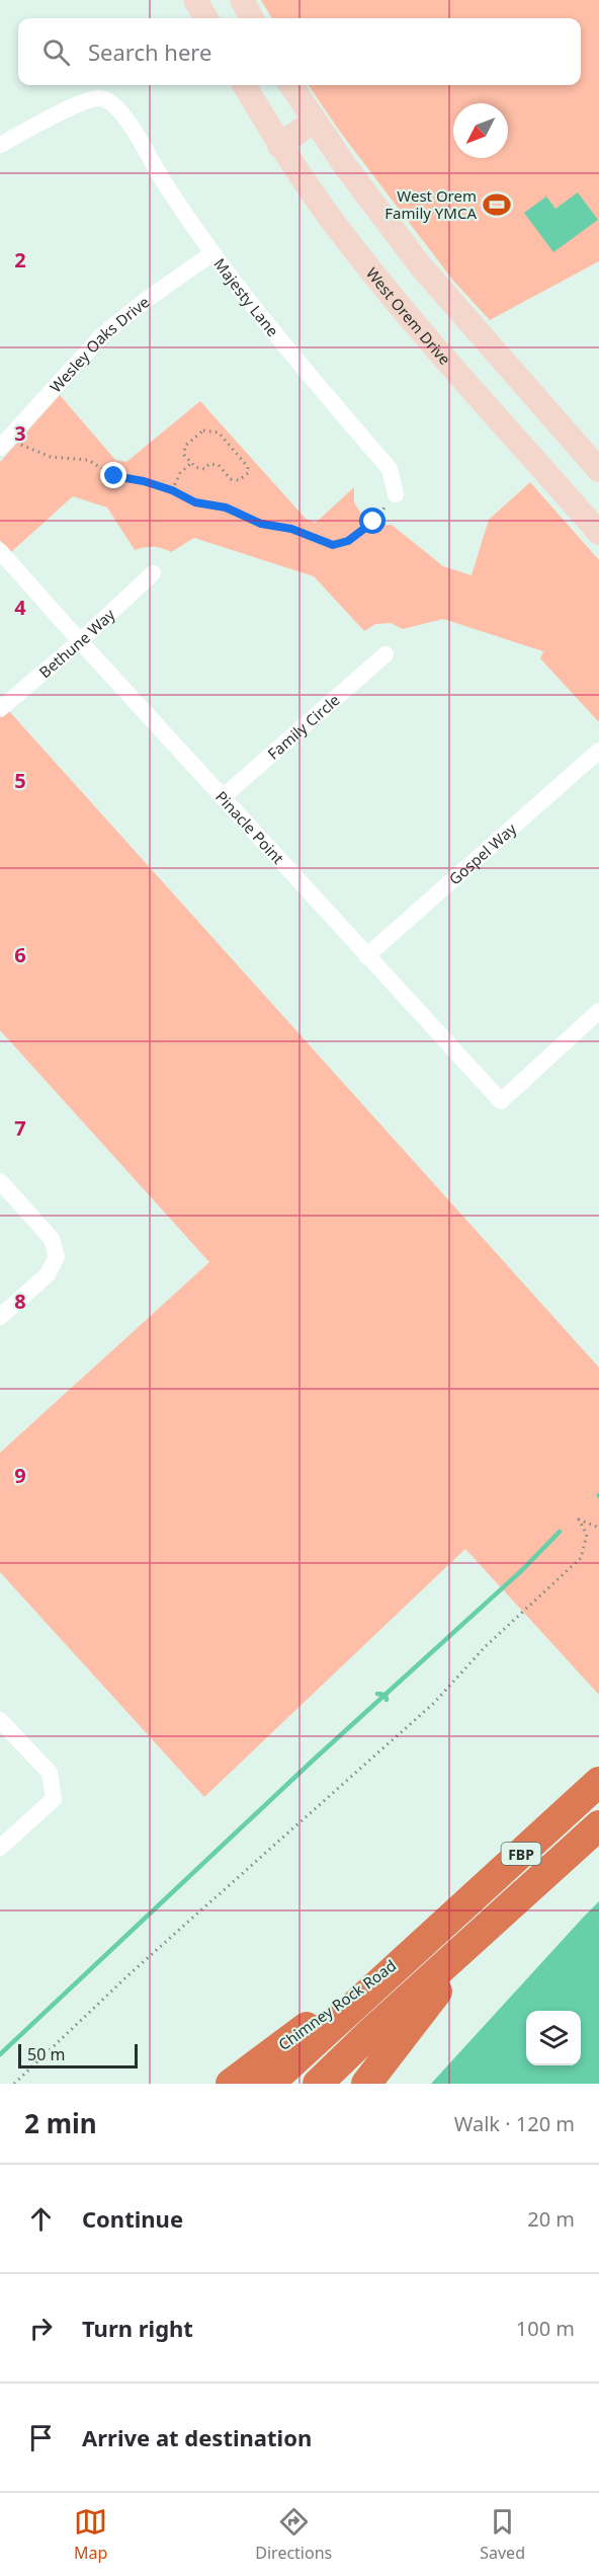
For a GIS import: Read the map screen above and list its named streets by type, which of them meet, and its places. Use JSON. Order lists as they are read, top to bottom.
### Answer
{
  "streets": {
    "highway": ["FBP", "Chimney Rock Road"],
    "main road": ["West Orem Drive"],
    "street": [
      "Majesty Lane",
      "Wesley Oaks Drive",
      "Bethune Way",
      "Family Circle",
      "Pinacle Point",
      "Gospel Way"
    ]
  },
  "crossings": [
    ["Majesty Lane", "Wesley Oaks Drive"],
    ["Bethune Way", "Pinacle Point"],
    ["Family Circle", "Pinacle Point"],
    ["Pinacle Point", "Gospel Way"],
    ["FBP", "Chimney Rock Road"]
  ],
  "places": {
    "sports": ["West Orem Family YMCA"]
  },
  "scale_bar": "50 m",
  "north": "bottom left",
  "page": {
    "search": "Search here",
    "scale": "50 m",
    "heading": ["2 min", "Walk · 120 m"],
    "list": [
      ["Continue", "20 m"],
      ["Turn right", "100 m"],
      "Arrive at destination"
    ],
    "nav": ["Map", "Directions", "Saved"]
  },
  "grid": {
    "rows": [
      "2",
      "3",
      "4",
      "5",
      "6",
      "7",
      "8",
      "9"
    ]
  }
}
